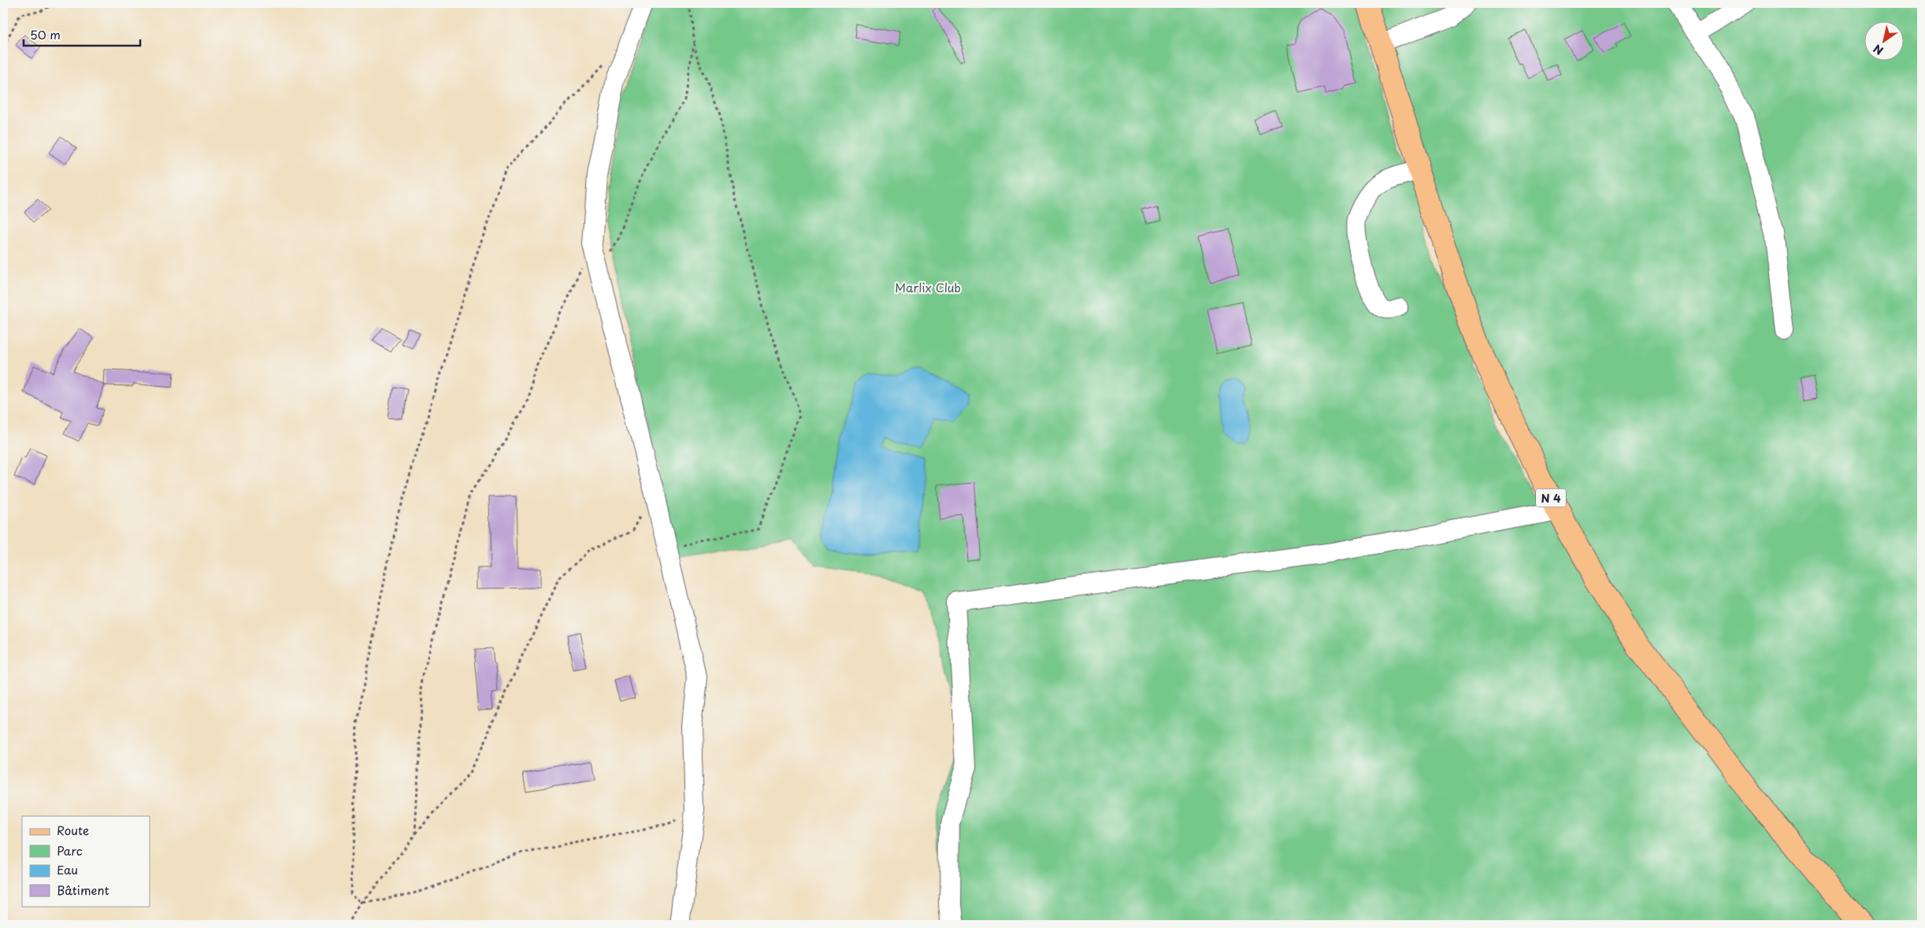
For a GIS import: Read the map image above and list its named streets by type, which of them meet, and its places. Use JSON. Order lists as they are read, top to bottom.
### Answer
{
  "streets": {
    "main road": ["N 4"]
  },
  "parks": ["Marlix Club"],
  "legend": [
    "Route",
    "Parc",
    "Eau",
    "Bâtiment"
  ],
  "scale_bar": "50 m",
  "north": "bottom left"
}
